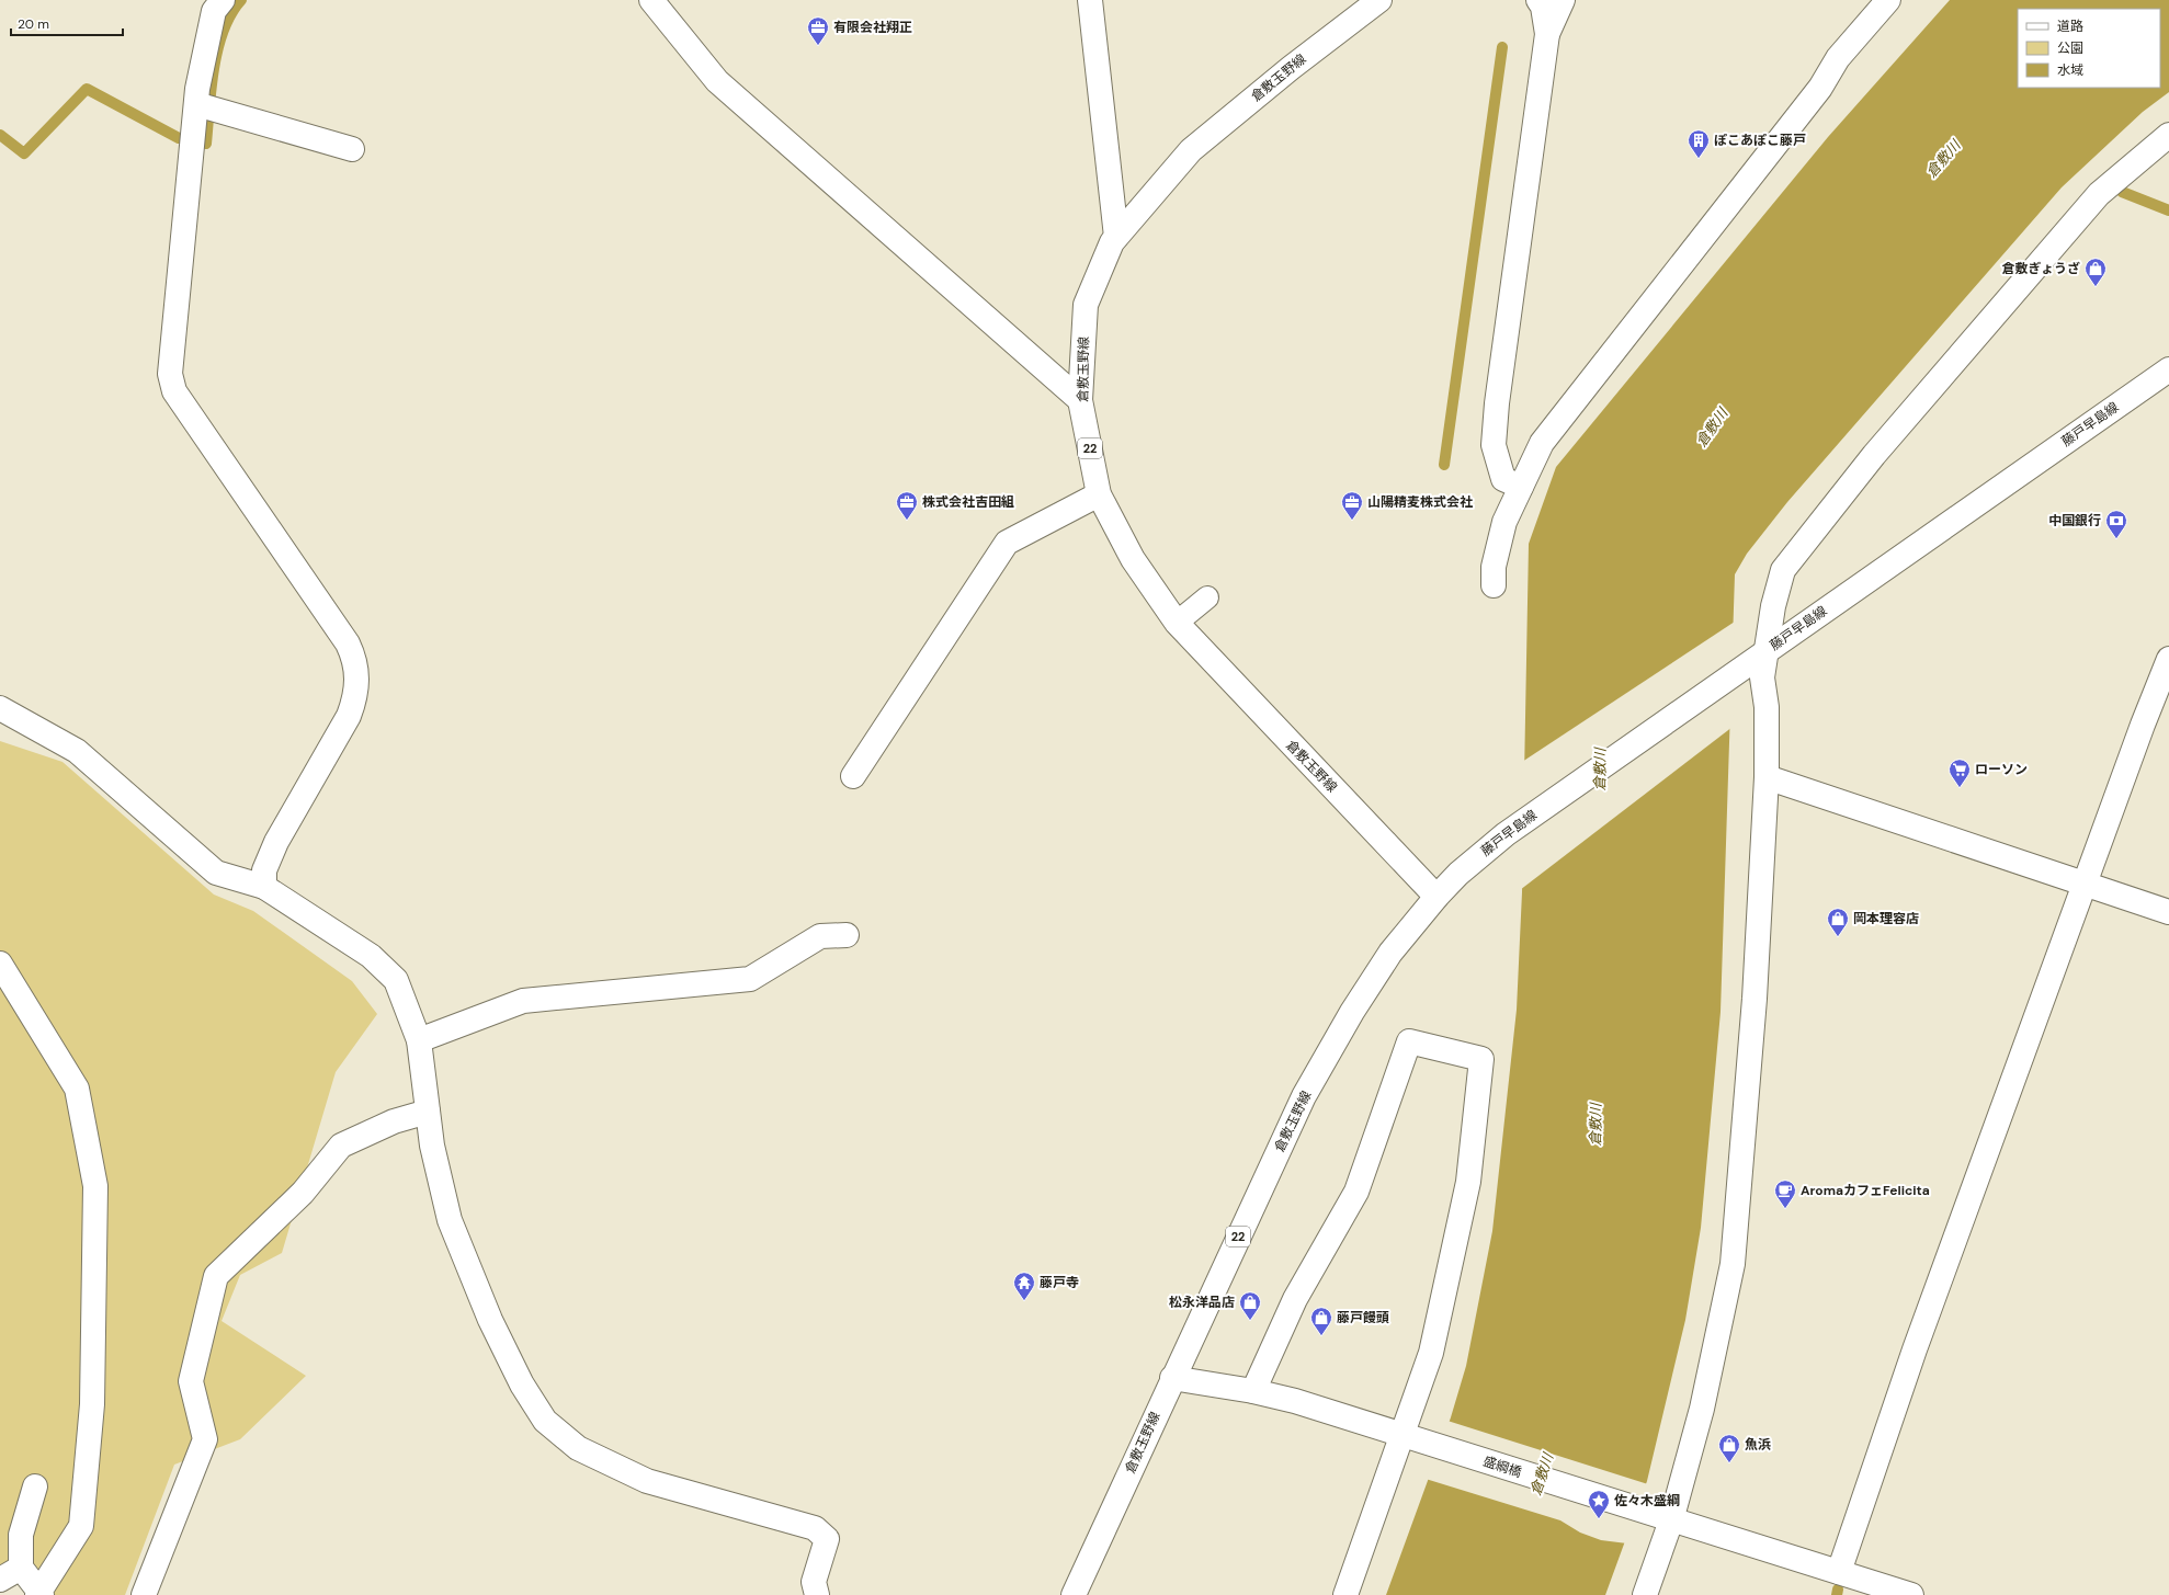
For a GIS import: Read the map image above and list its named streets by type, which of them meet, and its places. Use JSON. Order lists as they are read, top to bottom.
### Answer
{
  "streets": {
    "street": [
      "倉敷玉野線",
      "藤戸早島線",
      "22",
      "盛綱橋"
    ]
  },
  "crossings": [
    ["倉敷玉野線", "藤戸早島線"],
    ["倉敷玉野線", "盛綱橋"]
  ],
  "water": ["倉敷川"],
  "places": {
    "office": ["有限会社翔正", "株式会社吉田組", "山陽精麦株式会社"],
    "building": ["ぽこあぽこ藤戸"],
    "shop": [
      "倉敷ぎょうざ",
      "岡本理容店",
      "松永洋品店",
      "藤戸饅頭",
      "魚浜"
    ],
    "bank": ["中国銀行"],
    "supermarket": ["ローソン"],
    "cafe": ["AromaカフェFelicita"],
    "temple": ["藤戸寺"],
    "place": ["佐々木盛綱"]
  },
  "legend": ["道路", "公園", "水域"],
  "scale_bar": "20 m"
}
